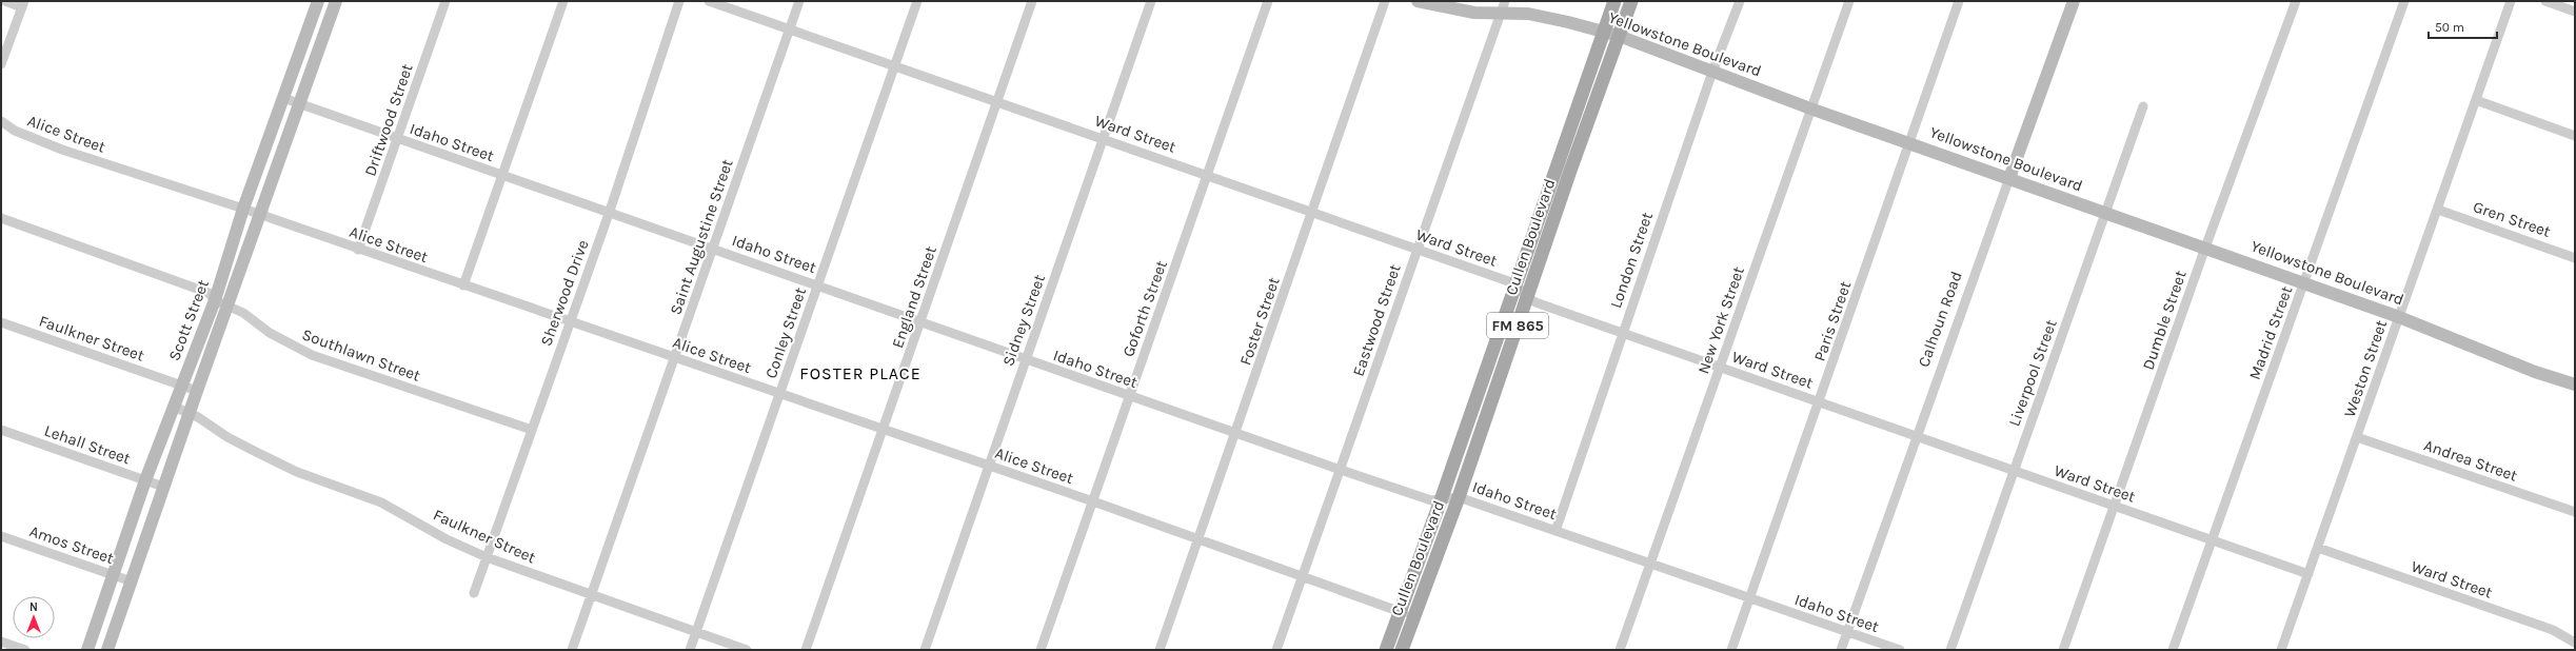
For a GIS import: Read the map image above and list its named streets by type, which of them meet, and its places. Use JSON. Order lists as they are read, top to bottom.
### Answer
{
  "streets": {
    "main road": ["Cullen Boulevard", "FM 865"],
    "street": [
      "Yellowstone Boulevard",
      "Driftwood Street",
      "Alice Street",
      "Ward Street",
      "Idaho Street",
      "Gren Street",
      "Saint Augustine Street",
      "London Street",
      "Sherwood Drive",
      "England Street",
      "Goforth Street",
      "Calhoun Road",
      "Scott Street",
      "Sidney Street",
      "Eastwood Street",
      "New York Street",
      "Dumble Street",
      "Foster Street",
      "Paris Street",
      "Conley Street",
      "Madrid Street",
      "Faulkner Street",
      "Southlawn Street",
      "Weston Street",
      "Liverpool Street",
      "Lehall Street",
      "Andrea Street",
      "Amos Street"
    ]
  },
  "crossings": [
    ["Yellowstone Boulevard", "Cullen Boulevard"],
    ["Yellowstone Boulevard", "London Street"],
    ["Yellowstone Boulevard", "Calhoun Road"],
    ["Yellowstone Boulevard", "Eastwood Street"],
    ["Yellowstone Boulevard", "New York Street"],
    ["Yellowstone Boulevard", "Dumble Street"],
    ["Yellowstone Boulevard", "Paris Street"],
    ["Yellowstone Boulevard", "Madrid Street"],
    ["Yellowstone Boulevard", "Weston Street"],
    ["Yellowstone Boulevard", "Liverpool Street"],
    ["Driftwood Street", "Alice Street"],
    ["Driftwood Street", "Idaho Street"],
    ["Alice Street", "Saint Augustine Street"],
    ["Alice Street", "Cullen Boulevard"],
    ["Alice Street", "Sherwood Drive"],
    ["Alice Street", "England Street"],
    ["Alice Street", "Goforth Street"],
    ["Alice Street", "Scott Street"],
    ["Alice Street", "Sidney Street"],
    ["Alice Street", "Eastwood Street"],
    ["Alice Street", "Foster Street"],
    ["Alice Street", "Conley Street"],
    ["Ward Street", "Saint Augustine Street"],
    ["Ward Street", "Cullen Boulevard"],
    ["Ward Street", "London Street"],
    ["Ward Street", "England Street"],
    ["Ward Street", "Goforth Street"],
    ["Ward Street", "Calhoun Road"],
    ["Ward Street", "Sidney Street"],
    ["Ward Street", "Eastwood Street"],
    ["Ward Street", "New York Street"],
    ["Ward Street", "Dumble Street"],
    ["Ward Street", "Foster Street"],
    ["Ward Street", "Paris Street"],
    ["Ward Street", "Conley Street"],
    ["Ward Street", "Madrid Street"],
    ["Ward Street", "Weston Street"],
    ["Ward Street", "Liverpool Street"],
    ["Idaho Street", "Saint Augustine Street"],
    ["Idaho Street", "Cullen Boulevard"],
    ["Idaho Street", "London Street"],
    ["Idaho Street", "Sherwood Drive"],
    ["Idaho Street", "England Street"],
    ["Idaho Street", "Goforth Street"],
    ["Idaho Street", "Calhoun Road"],
    ["Idaho Street", "Scott Street"],
    ["Idaho Street", "Sidney Street"],
    ["Idaho Street", "Eastwood Street"],
    ["Idaho Street", "New York Street"],
    ["Idaho Street", "Foster Street"],
    ["Idaho Street", "Paris Street"],
    ["Idaho Street", "Conley Street"],
    ["Gren Street", "Weston Street"],
    ["Saint Augustine Street", "Faulkner Street"],
    ["Sherwood Drive", "Faulkner Street"],
    ["Sherwood Drive", "Southlawn Street"],
    ["Scott Street", "Faulkner Street"],
    ["Scott Street", "Southlawn Street"],
    ["Scott Street", "Lehall Street"],
    ["Scott Street", "Amos Street"],
    ["Conley Street", "Faulkner Street"],
    ["Weston Street", "Andrea Street"]
  ],
  "districts": ["FOSTER PLACE"],
  "scale_bar": "50 m",
  "north": "top"
}
